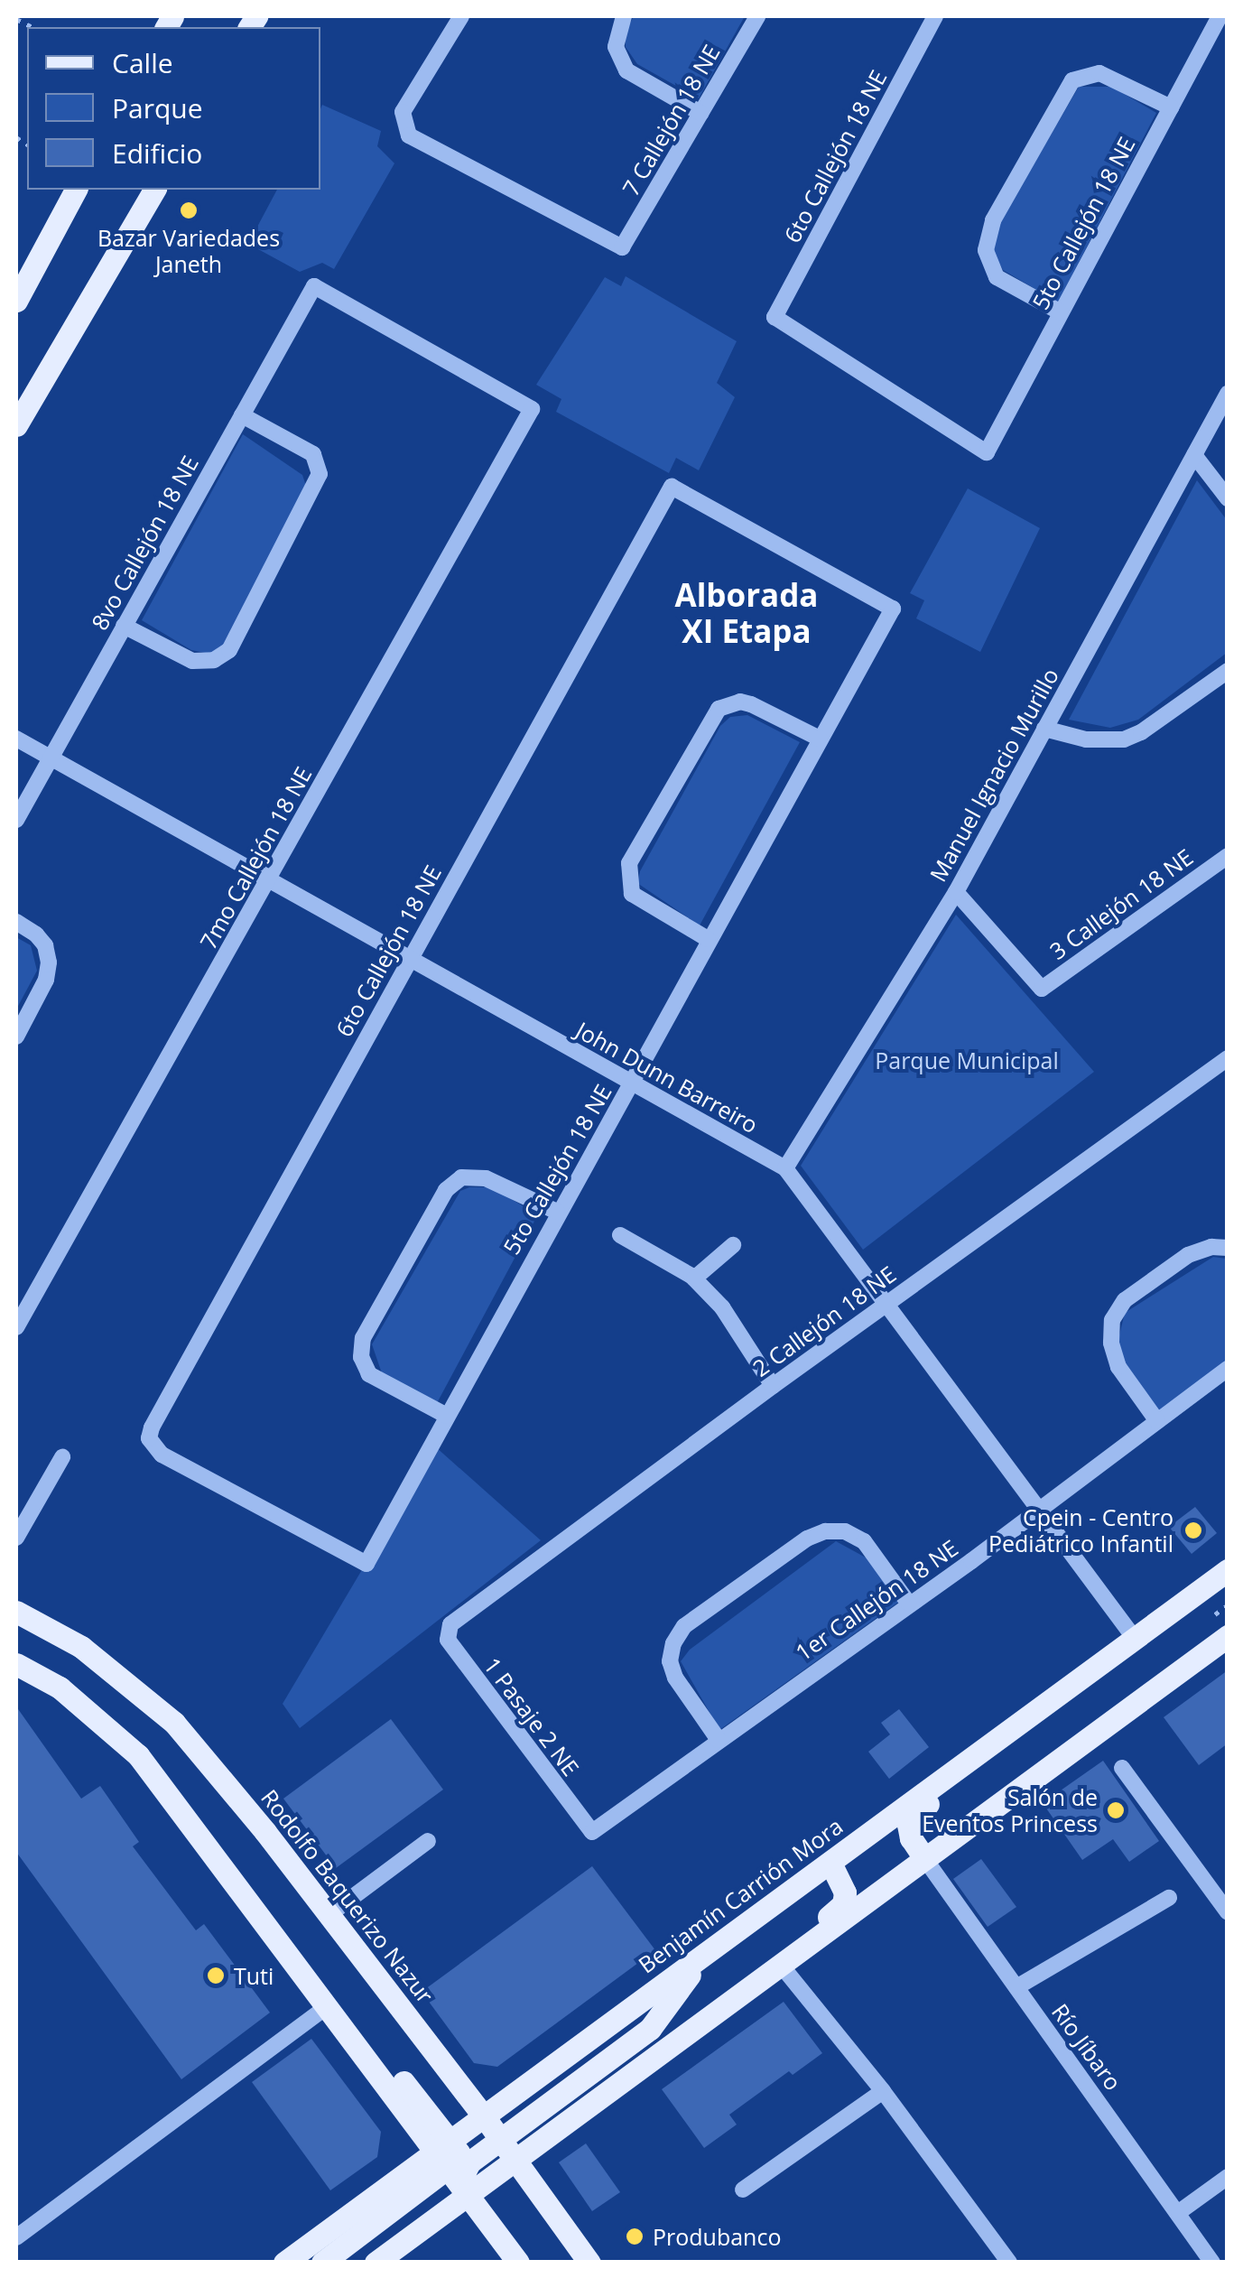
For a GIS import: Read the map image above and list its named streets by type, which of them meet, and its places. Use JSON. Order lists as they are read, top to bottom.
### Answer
{
  "streets": {
    "main road": ["Benjamín Carrión Mora", "Rodolfo Baquerizo Nazur"],
    "street": [
      "7 Callejón 18 NE",
      "6to Callejón 18 NE",
      "5to Callejón 18 NE",
      "8vo Callejón 18 NE",
      "Manuel Ignacio Murillo",
      "7mo Callejón 18 NE",
      "3 Callejón 18 NE",
      "John Dunn Barreiro",
      "2 Callejón 18 NE",
      "1er Callejón 18 NE",
      "1 Pasaje 2 NE",
      "Río Jíbaro"
    ]
  },
  "crossings": [
    ["6to Callejón 18 NE", "5to Callejón 18 NE"],
    ["6to Callejón 18 NE", "John Dunn Barreiro"],
    ["5to Callejón 18 NE", "John Dunn Barreiro"],
    ["8vo Callejón 18 NE", "7mo Callejón 18 NE"],
    ["8vo Callejón 18 NE", "John Dunn Barreiro"],
    ["Manuel Ignacio Murillo", "3 Callejón 18 NE"],
    ["Manuel Ignacio Murillo", "John Dunn Barreiro"],
    ["7mo Callejón 18 NE", "John Dunn Barreiro"],
    ["John Dunn Barreiro", "2 Callejón 18 NE"],
    ["John Dunn Barreiro", "1er Callejón 18 NE"],
    ["John Dunn Barreiro", "Benjamín Carrión Mora"],
    ["2 Callejón 18 NE", "1 Pasaje 2 NE"],
    ["1er Callejón 18 NE", "1 Pasaje 2 NE"],
    ["Benjamín Carrión Mora", "Rodolfo Baquerizo Nazur"]
  ],
  "districts": ["Alborada XI Etapa"],
  "parks": ["Parque Municipal"],
  "places": [
    "Bazar Variedades Janeth",
    "Cpein - Centro Pediátrico Infantil",
    "Salón de Eventos Princess",
    "Tuti",
    "Produbanco"
  ],
  "legend": ["Calle", "Parque", "Edificio"]
}
